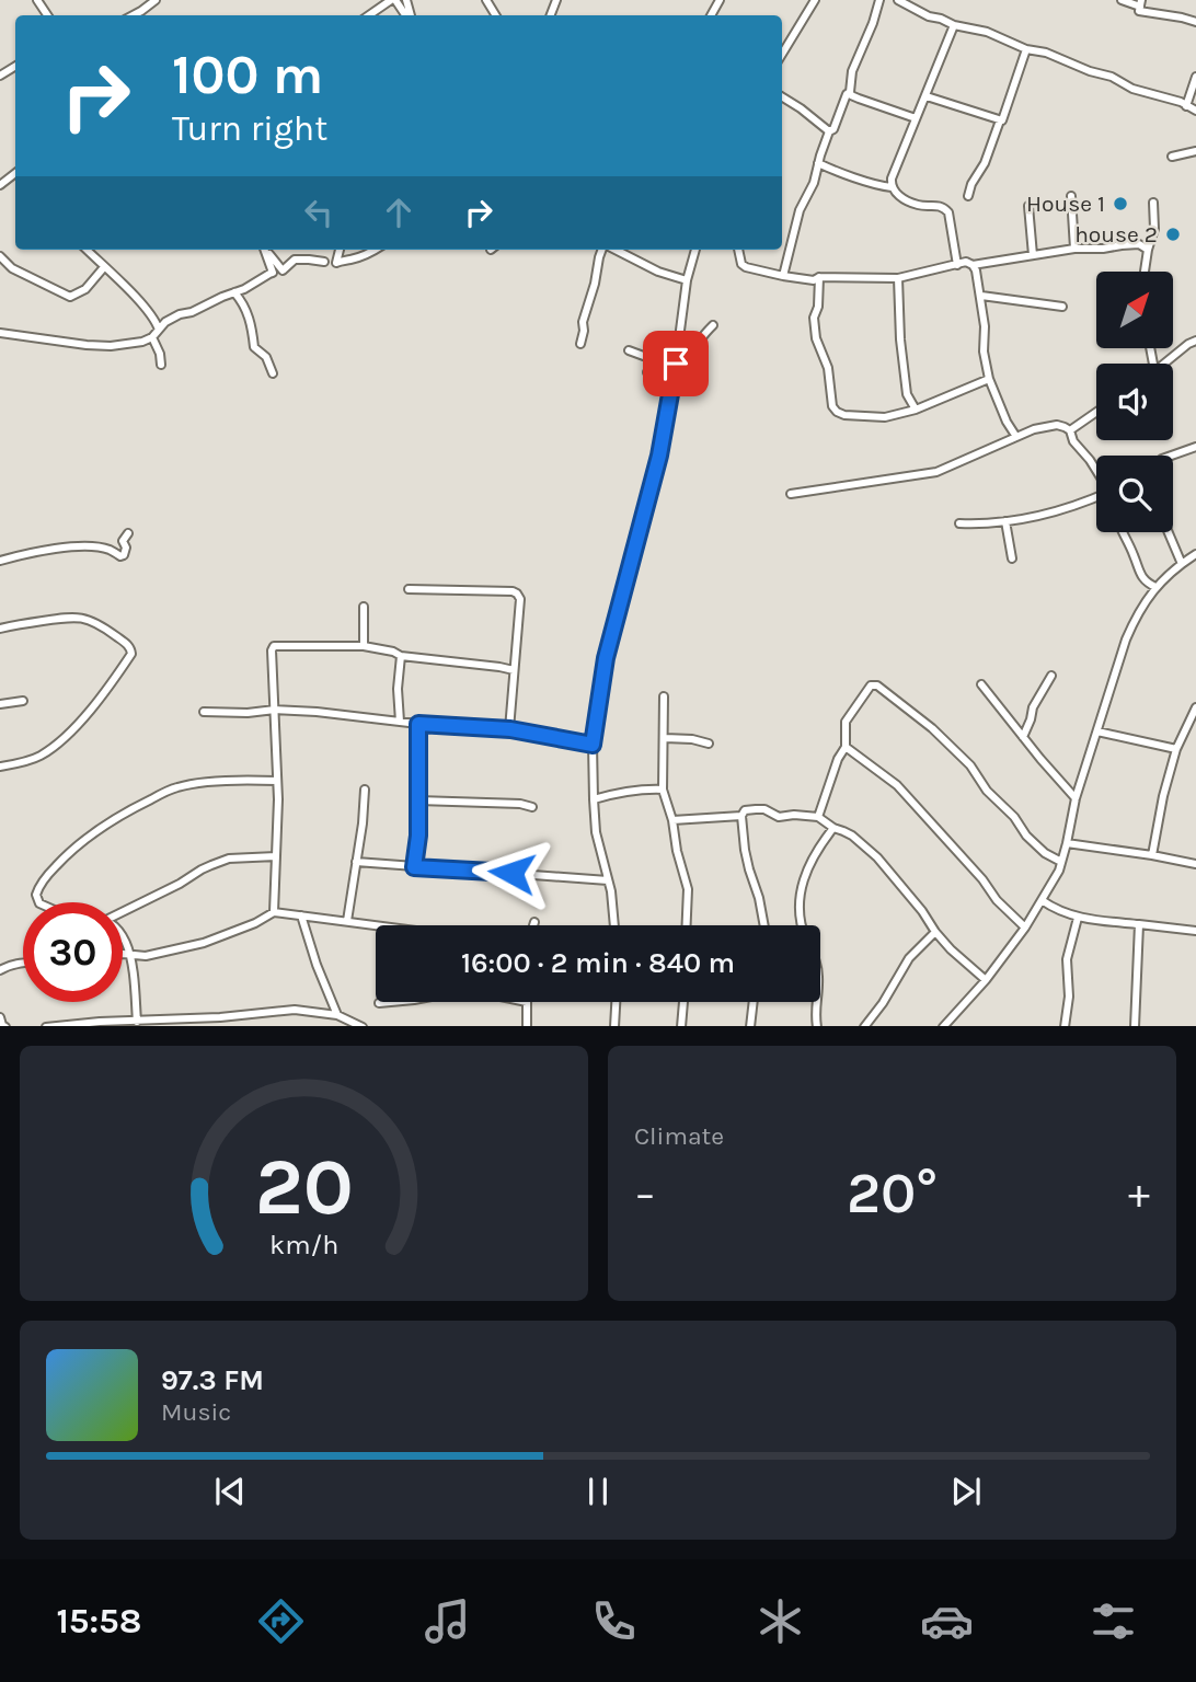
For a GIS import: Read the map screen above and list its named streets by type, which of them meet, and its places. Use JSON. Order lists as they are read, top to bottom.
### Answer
{
  "places": ["House 1", "house 2"],
  "north": "top right",
  "page": {
    "turn": ["100 m", "Turn right"],
    "limit": "30",
    "trip": "16:00 · 2 min · 840 m",
    "tile": "Climate",
    "heat": ["−", "20°", "+"],
    "song": ["97.3 FM", "Music"],
    "tabs": "15:58",
    "gauge": ["20", "km/h"]
  }
}
